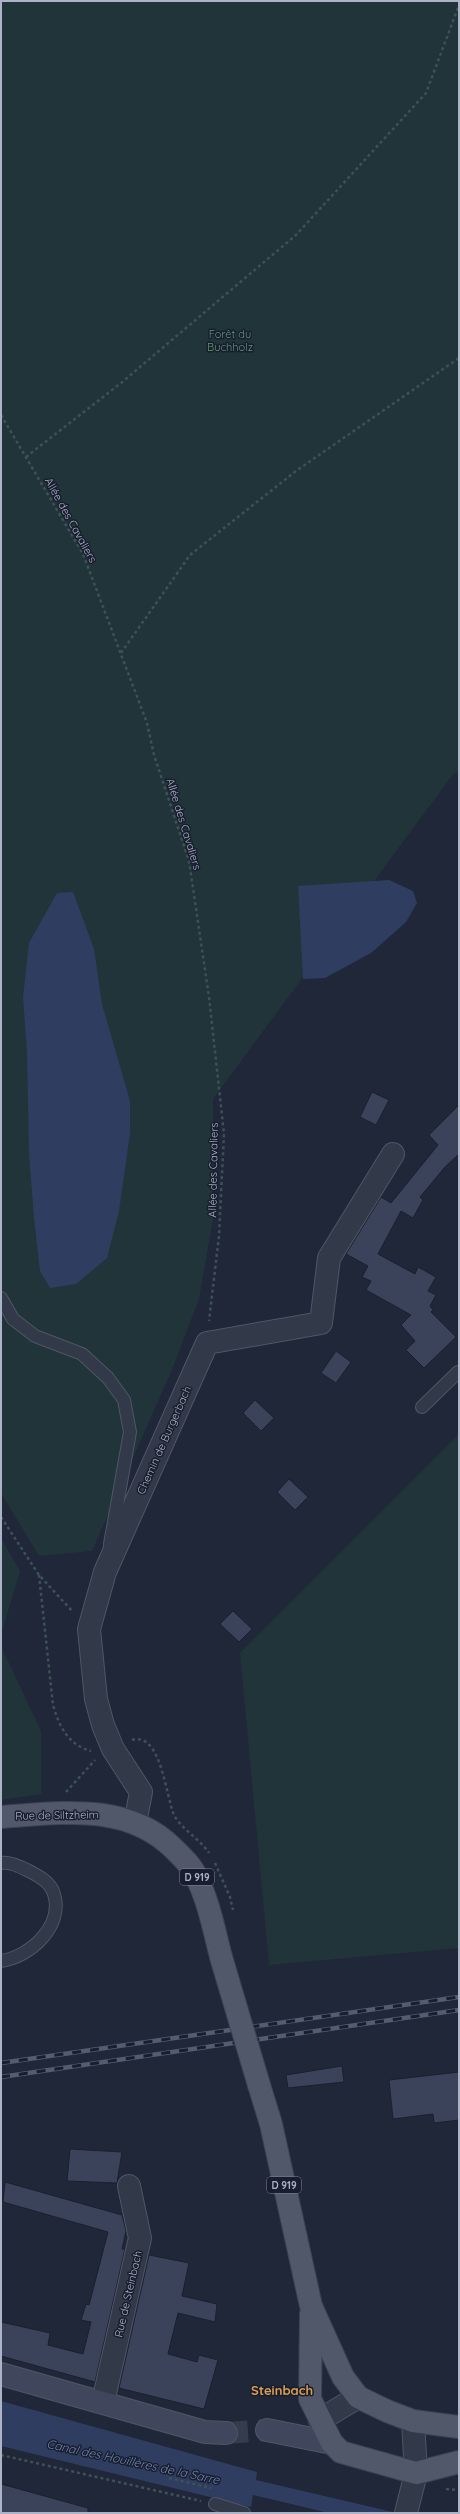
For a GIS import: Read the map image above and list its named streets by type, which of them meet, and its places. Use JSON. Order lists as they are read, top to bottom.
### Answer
{
  "streets": {
    "main road": ["Rue de Siltzheim", "D 919"],
    "street": ["Chemin de Burgerbach", "Rue de Steinbach"],
    "path": ["Allée des Cavaliers"]
  },
  "crossings": [
    ["Allée des Cavaliers", "Chemin de Burgerbach"],
    ["Chemin de Burgerbach", "Rue de Siltzheim"],
    ["Chemin de Burgerbach", "D 919"],
    ["Rue de Siltzheim", "D 919"]
  ],
  "districts": ["Steinbach"],
  "water": ["Canal des Houillères de la Sarre"],
  "parks": ["Forêt du Buchholz"]
}
